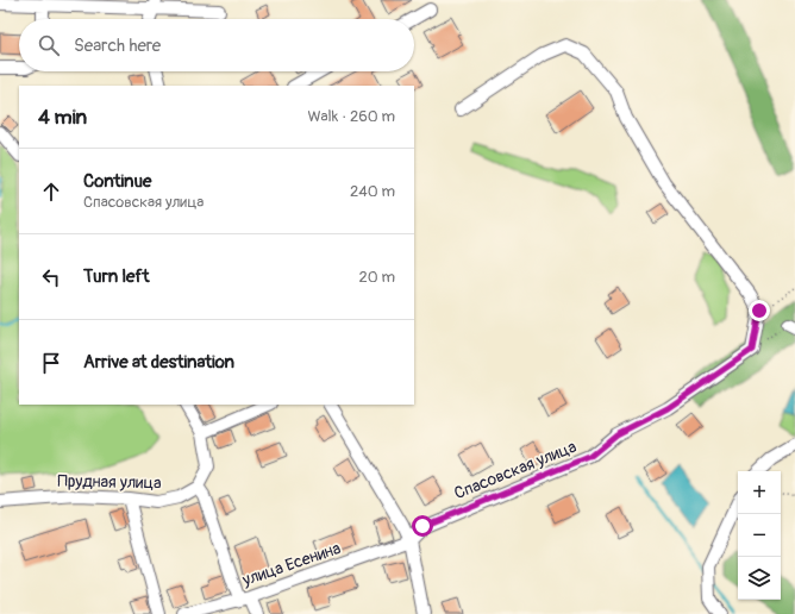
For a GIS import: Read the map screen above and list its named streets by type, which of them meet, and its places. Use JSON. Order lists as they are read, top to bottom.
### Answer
{
  "streets": {
    "street": ["Спасовская улица", "Прудная улица", "улица Есенина"]
  },
  "crossings": [
    ["Спасовская улица", "улица Есенина"]
  ],
  "page": {
    "search": "Search here",
    "heading": ["4 min", "Walk · 260 m"],
    "list": [
      ["Continue", "Спасовская улица", "240 m"],
      ["Turn left", "20 m"],
      "Arrive at destination"
    ],
    "map_buttons": ["+", "−"]
  }
}
